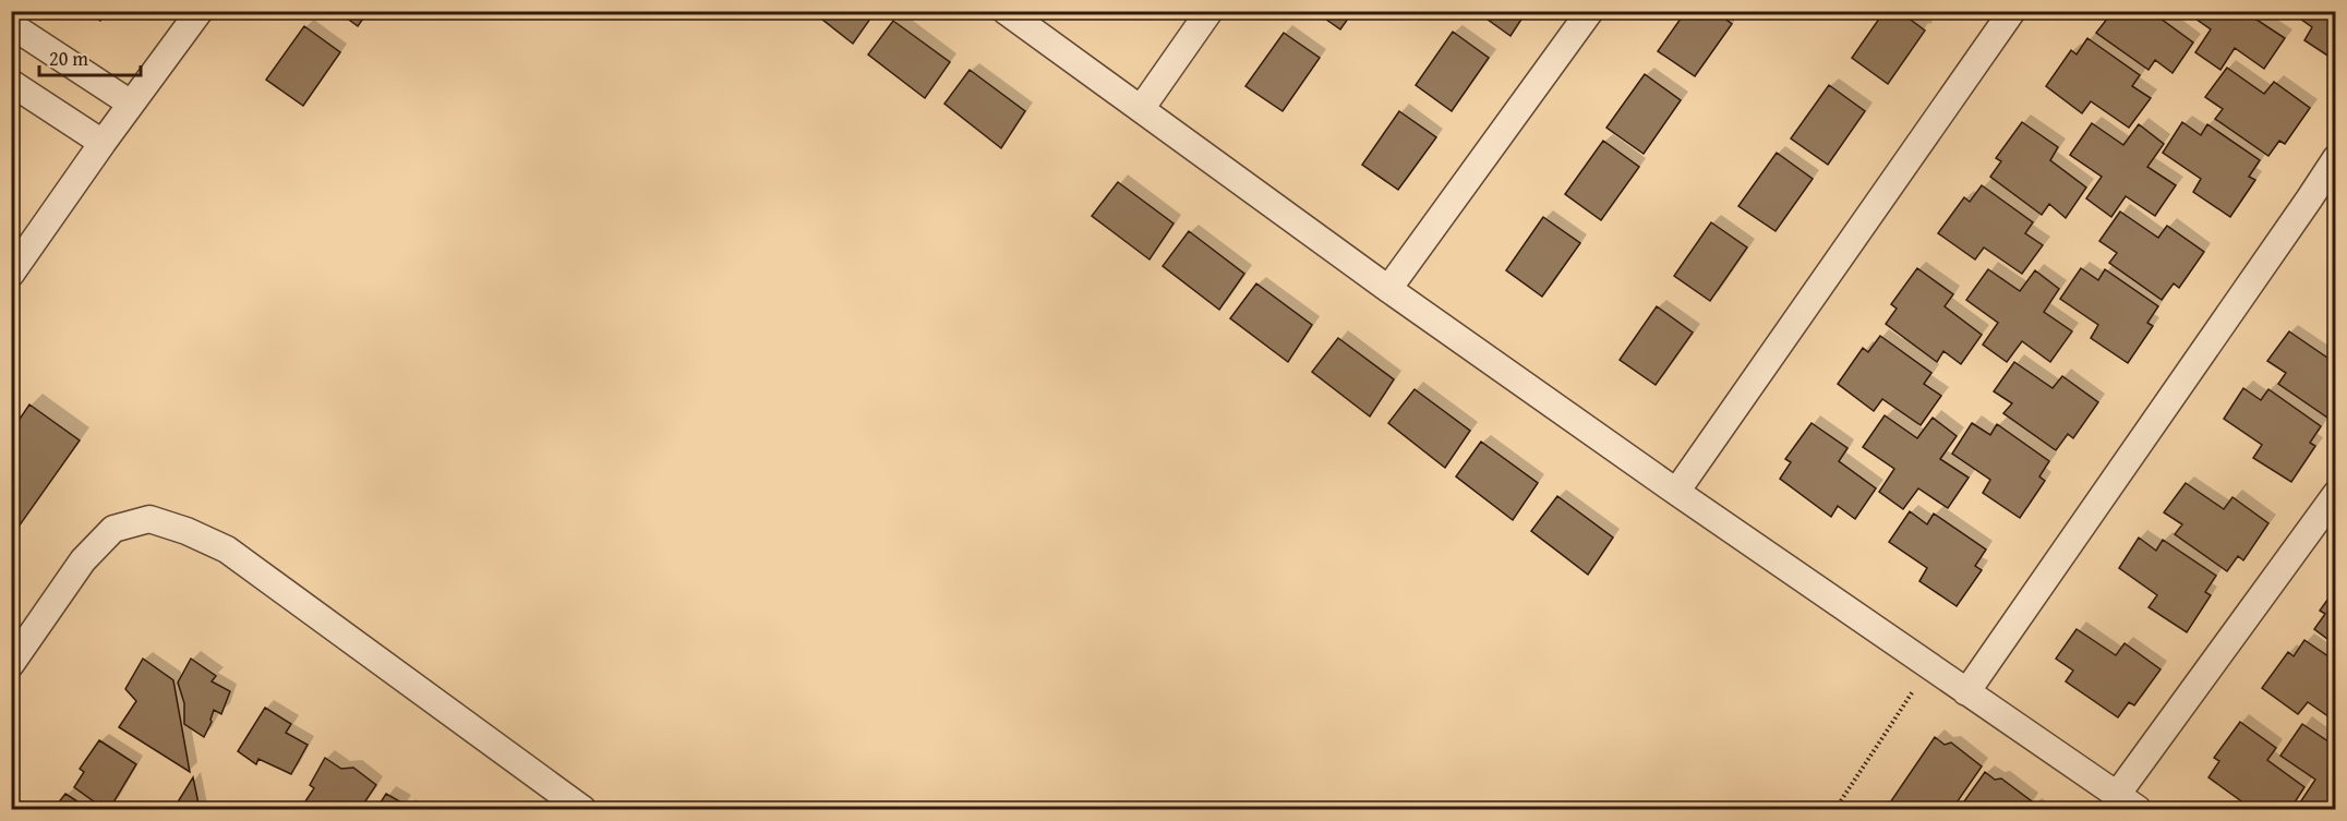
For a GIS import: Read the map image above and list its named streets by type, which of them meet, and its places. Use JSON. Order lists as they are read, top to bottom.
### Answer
{
  "scale_bar": "20 m"
}
